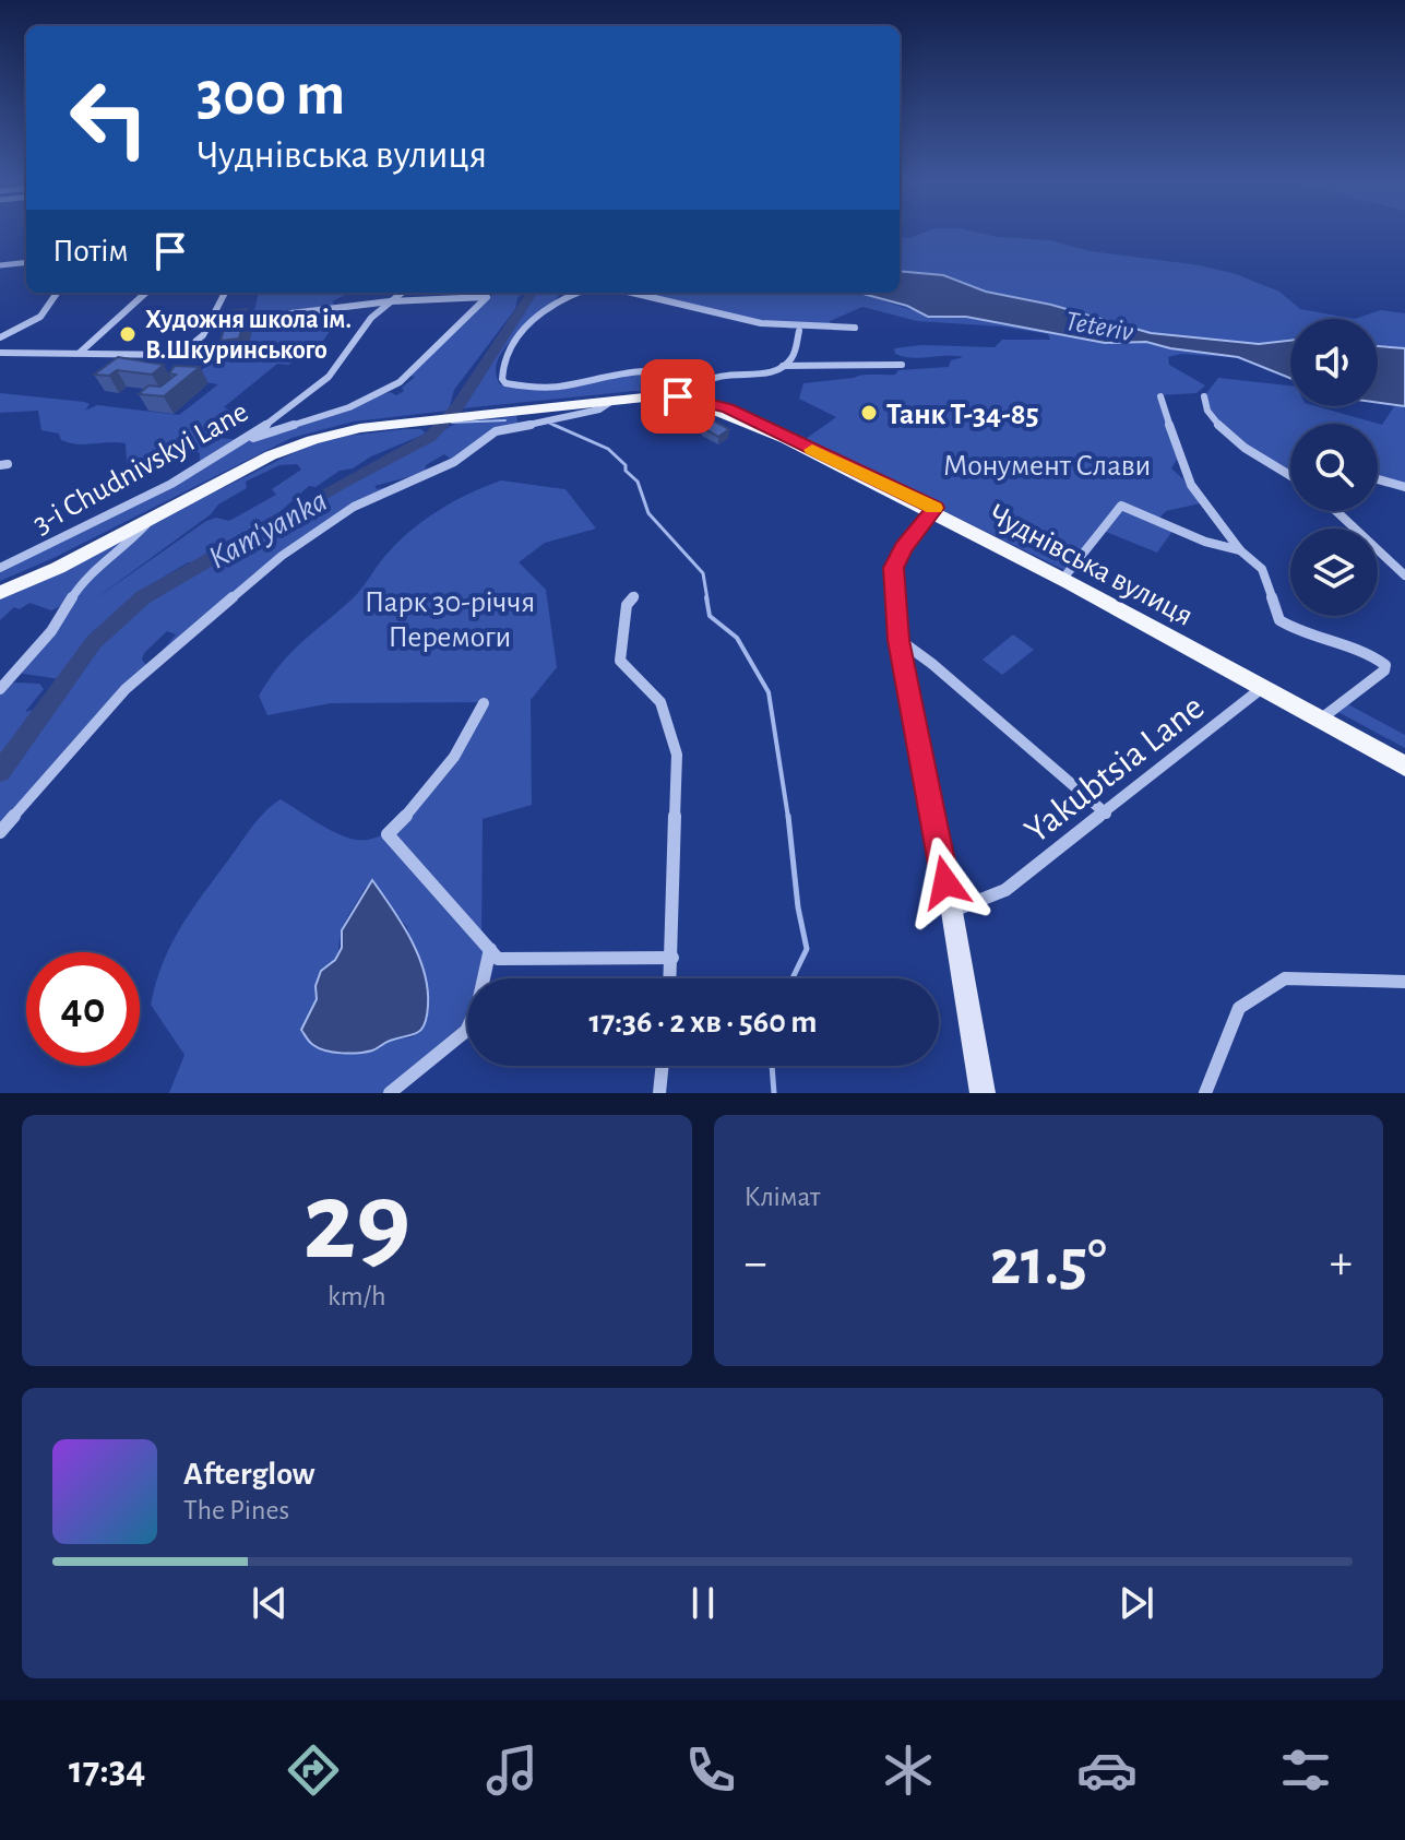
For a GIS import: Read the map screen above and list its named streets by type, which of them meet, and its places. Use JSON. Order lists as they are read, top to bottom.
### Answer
{
  "streets": {
    "main road": ["Чуднівська вулиця"],
    "street": ["3-i Chudnivskyi Lane", "Yakubtsia Lane"]
  },
  "crossings": [
    ["Чуднівська вулиця", "Yakubtsia Lane"]
  ],
  "water": ["Teteriv", "Kam'yanka"],
  "parks": ["Монумент Слави", "Парк 30-річчя Перемоги"],
  "places": ["Художня школа ім. В.Шкуринського", "Танк Т-34-85"],
  "page": {
    "turn": ["300 m", "Чуднівська вулиця"],
    "then": "Потім",
    "limit": "40",
    "trip": "17:36 · 2 хв · 560 m",
    "tile": [
      ["29", "km/h"],
      "Клімат"
    ],
    "heat": ["−", "21.5°", "+"],
    "song": ["Afterglow", "The Pines"],
    "tabs": "17:34"
  }
}
